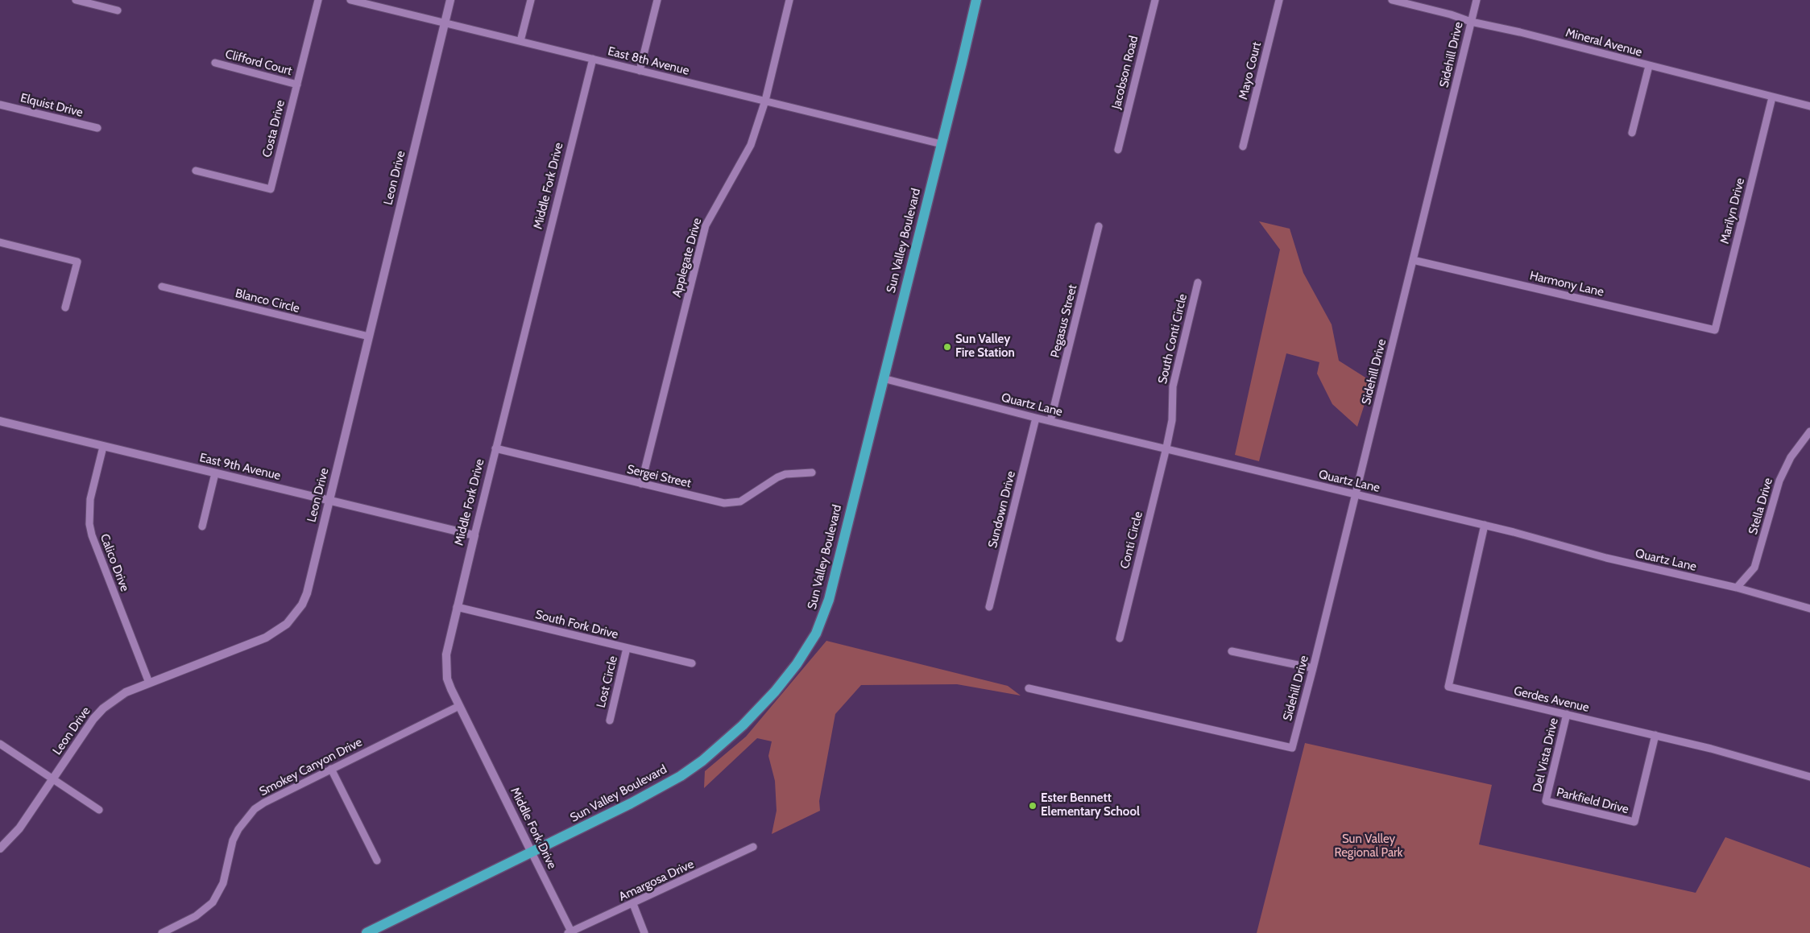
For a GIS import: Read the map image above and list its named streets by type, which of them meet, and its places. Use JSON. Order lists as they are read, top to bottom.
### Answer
{
  "streets": {
    "main road": ["Sun Valley Boulevard"],
    "street": [
      "Mineral Avenue",
      "Sidehill Drive",
      "East 8th Avenue",
      "Clifford Court",
      "Mayo Court",
      "Jacobson Road",
      "Elquist Drive",
      "Costa Drive",
      "Leon Drive",
      "Middle Fork Drive",
      "Marilyn Drive",
      "Applegate Drive",
      "Harmony Lane",
      "Blanco Circle",
      "Pegasus Street",
      "South Conti Circle",
      "Quartz Lane",
      "East 9th Avenue",
      "Sergei Street",
      "Stella Drive",
      "Sundown Drive",
      "Conti Circle",
      "Calico Drive",
      "South Fork Drive",
      "Lost Circle",
      "Gerdes Avenue",
      "Del Vista Drive",
      "Smokey Canyon Drive",
      "Parkfield Drive",
      "Amargosa Drive"
    ]
  },
  "crossings": [
    ["Mineral Avenue", "Sidehill Drive"],
    ["Mineral Avenue", "Marilyn Drive"],
    ["Sidehill Drive", "Harmony Lane"],
    ["Sidehill Drive", "Quartz Lane"],
    ["East 8th Avenue", "Leon Drive"],
    ["East 8th Avenue", "Middle Fork Drive"],
    ["East 8th Avenue", "Sun Valley Boulevard"],
    ["East 8th Avenue", "Applegate Drive"],
    ["Clifford Court", "Costa Drive"],
    ["Leon Drive", "Blanco Circle"],
    ["Leon Drive", "East 9th Avenue"],
    ["Leon Drive", "Calico Drive"],
    ["Middle Fork Drive", "Sun Valley Boulevard"],
    ["Middle Fork Drive", "East 9th Avenue"],
    ["Middle Fork Drive", "Sergei Street"],
    ["Middle Fork Drive", "South Fork Drive"],
    ["Middle Fork Drive", "Smokey Canyon Drive"],
    ["Middle Fork Drive", "Amargosa Drive"],
    ["Marilyn Drive", "Harmony Lane"],
    ["Sun Valley Boulevard", "Quartz Lane"],
    ["Applegate Drive", "Sergei Street"],
    ["Pegasus Street", "Quartz Lane"],
    ["South Conti Circle", "Quartz Lane"],
    ["South Conti Circle", "Conti Circle"],
    ["Quartz Lane", "Stella Drive"],
    ["Quartz Lane", "Sundown Drive"],
    ["Quartz Lane", "Conti Circle"],
    ["Quartz Lane", "Gerdes Avenue"],
    ["East 9th Avenue", "Calico Drive"],
    ["South Fork Drive", "Lost Circle"],
    ["Gerdes Avenue", "Del Vista Drive"],
    ["Gerdes Avenue", "Parkfield Drive"],
    ["Del Vista Drive", "Parkfield Drive"]
  ],
  "parks": ["Sun Valley Regional Park"],
  "places": ["Sun Valley Fire Station", "Ester Bennett Elementary School"]
}
